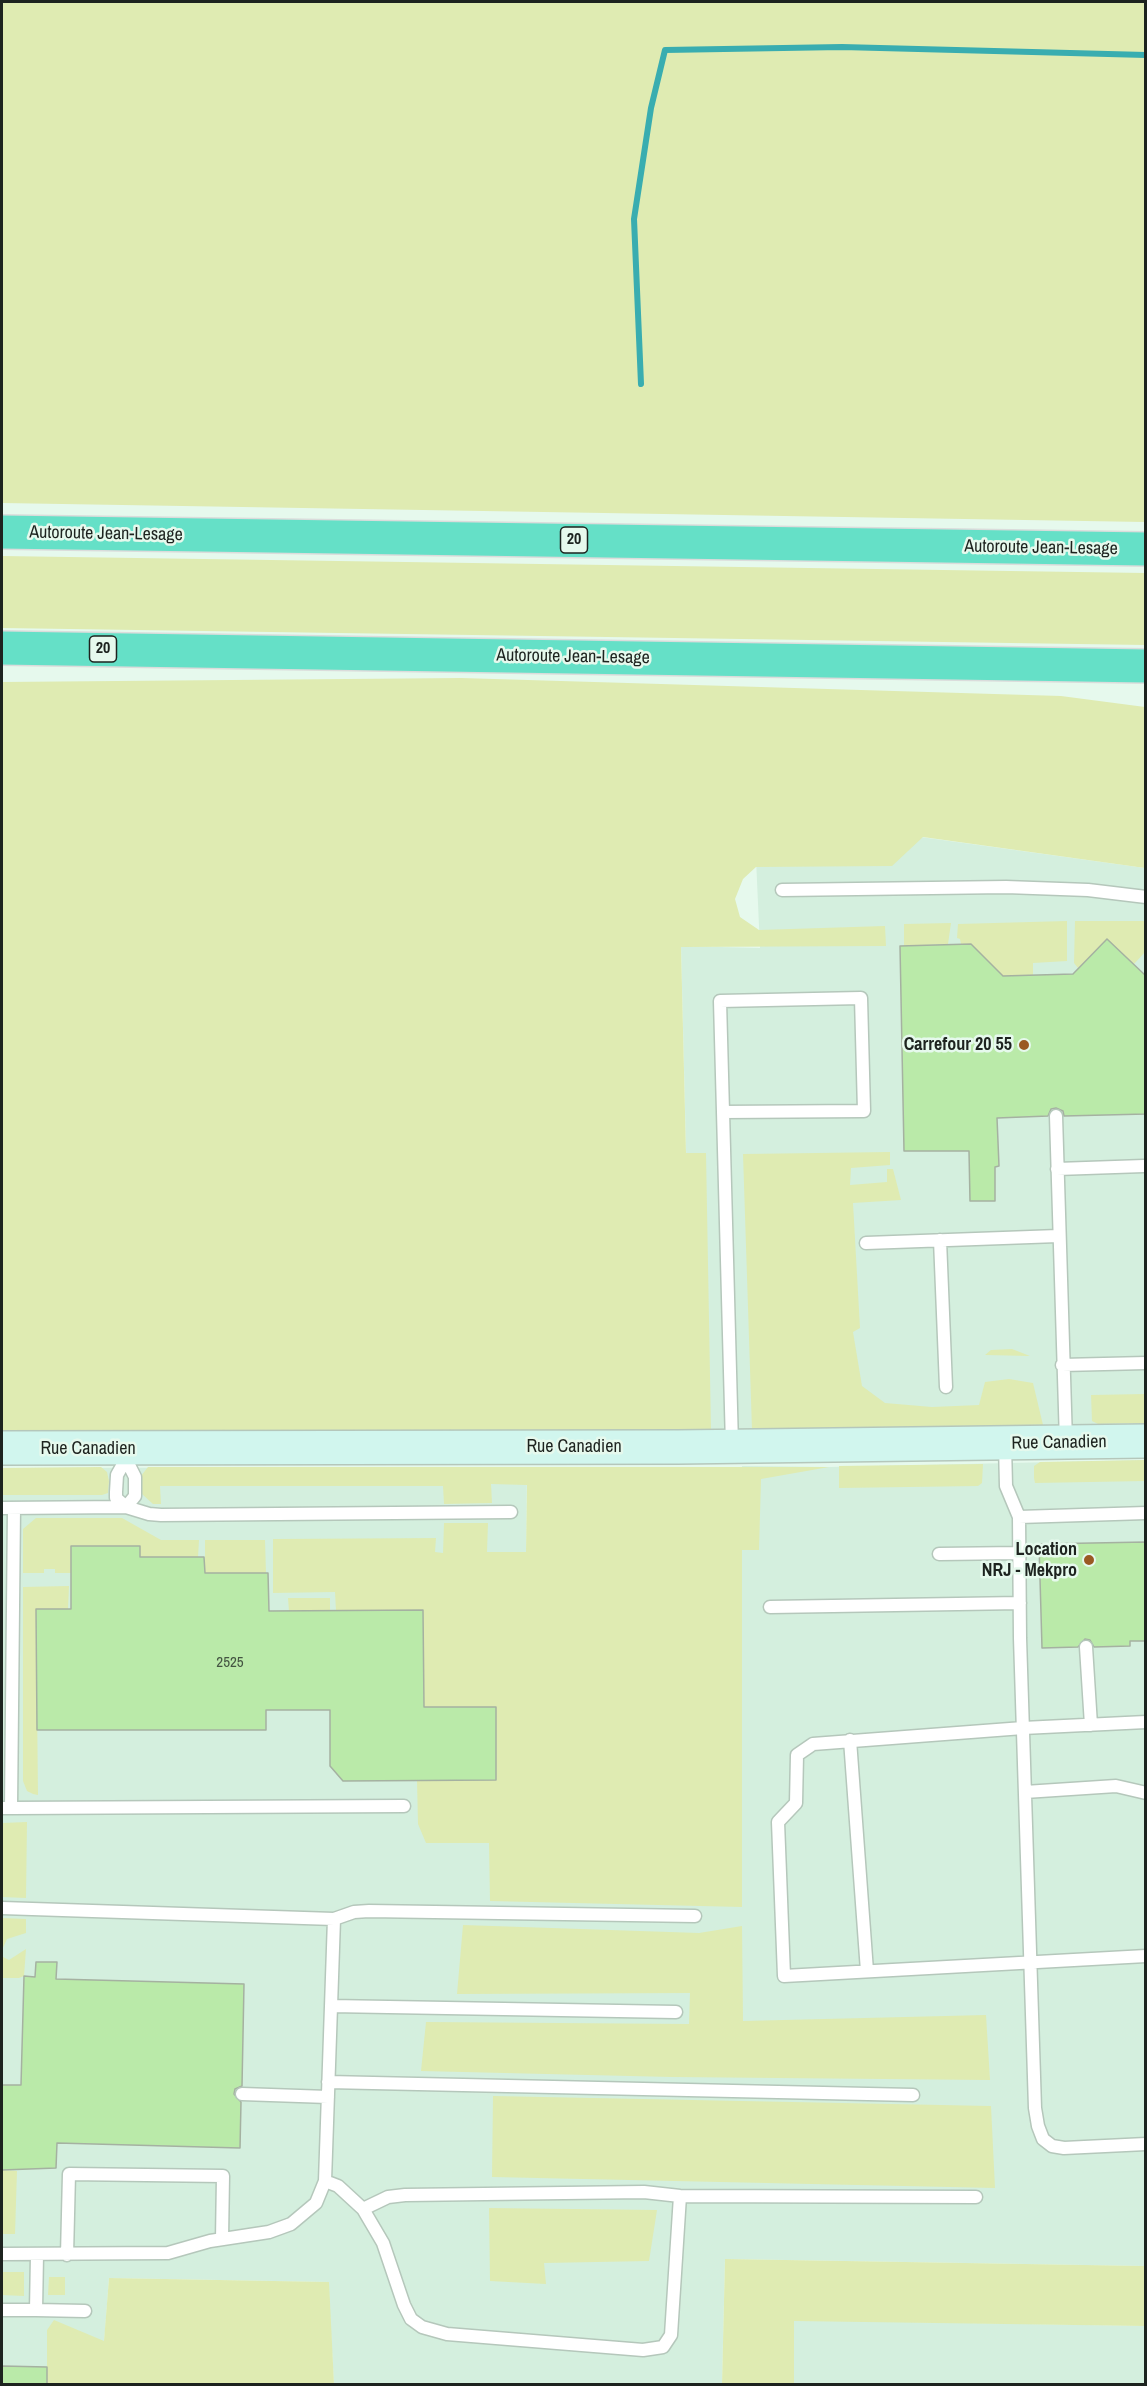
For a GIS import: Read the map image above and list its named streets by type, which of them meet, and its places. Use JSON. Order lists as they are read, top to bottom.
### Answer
{
  "streets": {
    "highway": ["Autoroute Jean-Lesage", "20"],
    "street": ["Rue Canadien"]
  },
  "places": ["Carrefour 20 55", "Location NRJ - Mekpro"],
  "house_numbers": ["2525"]
}
